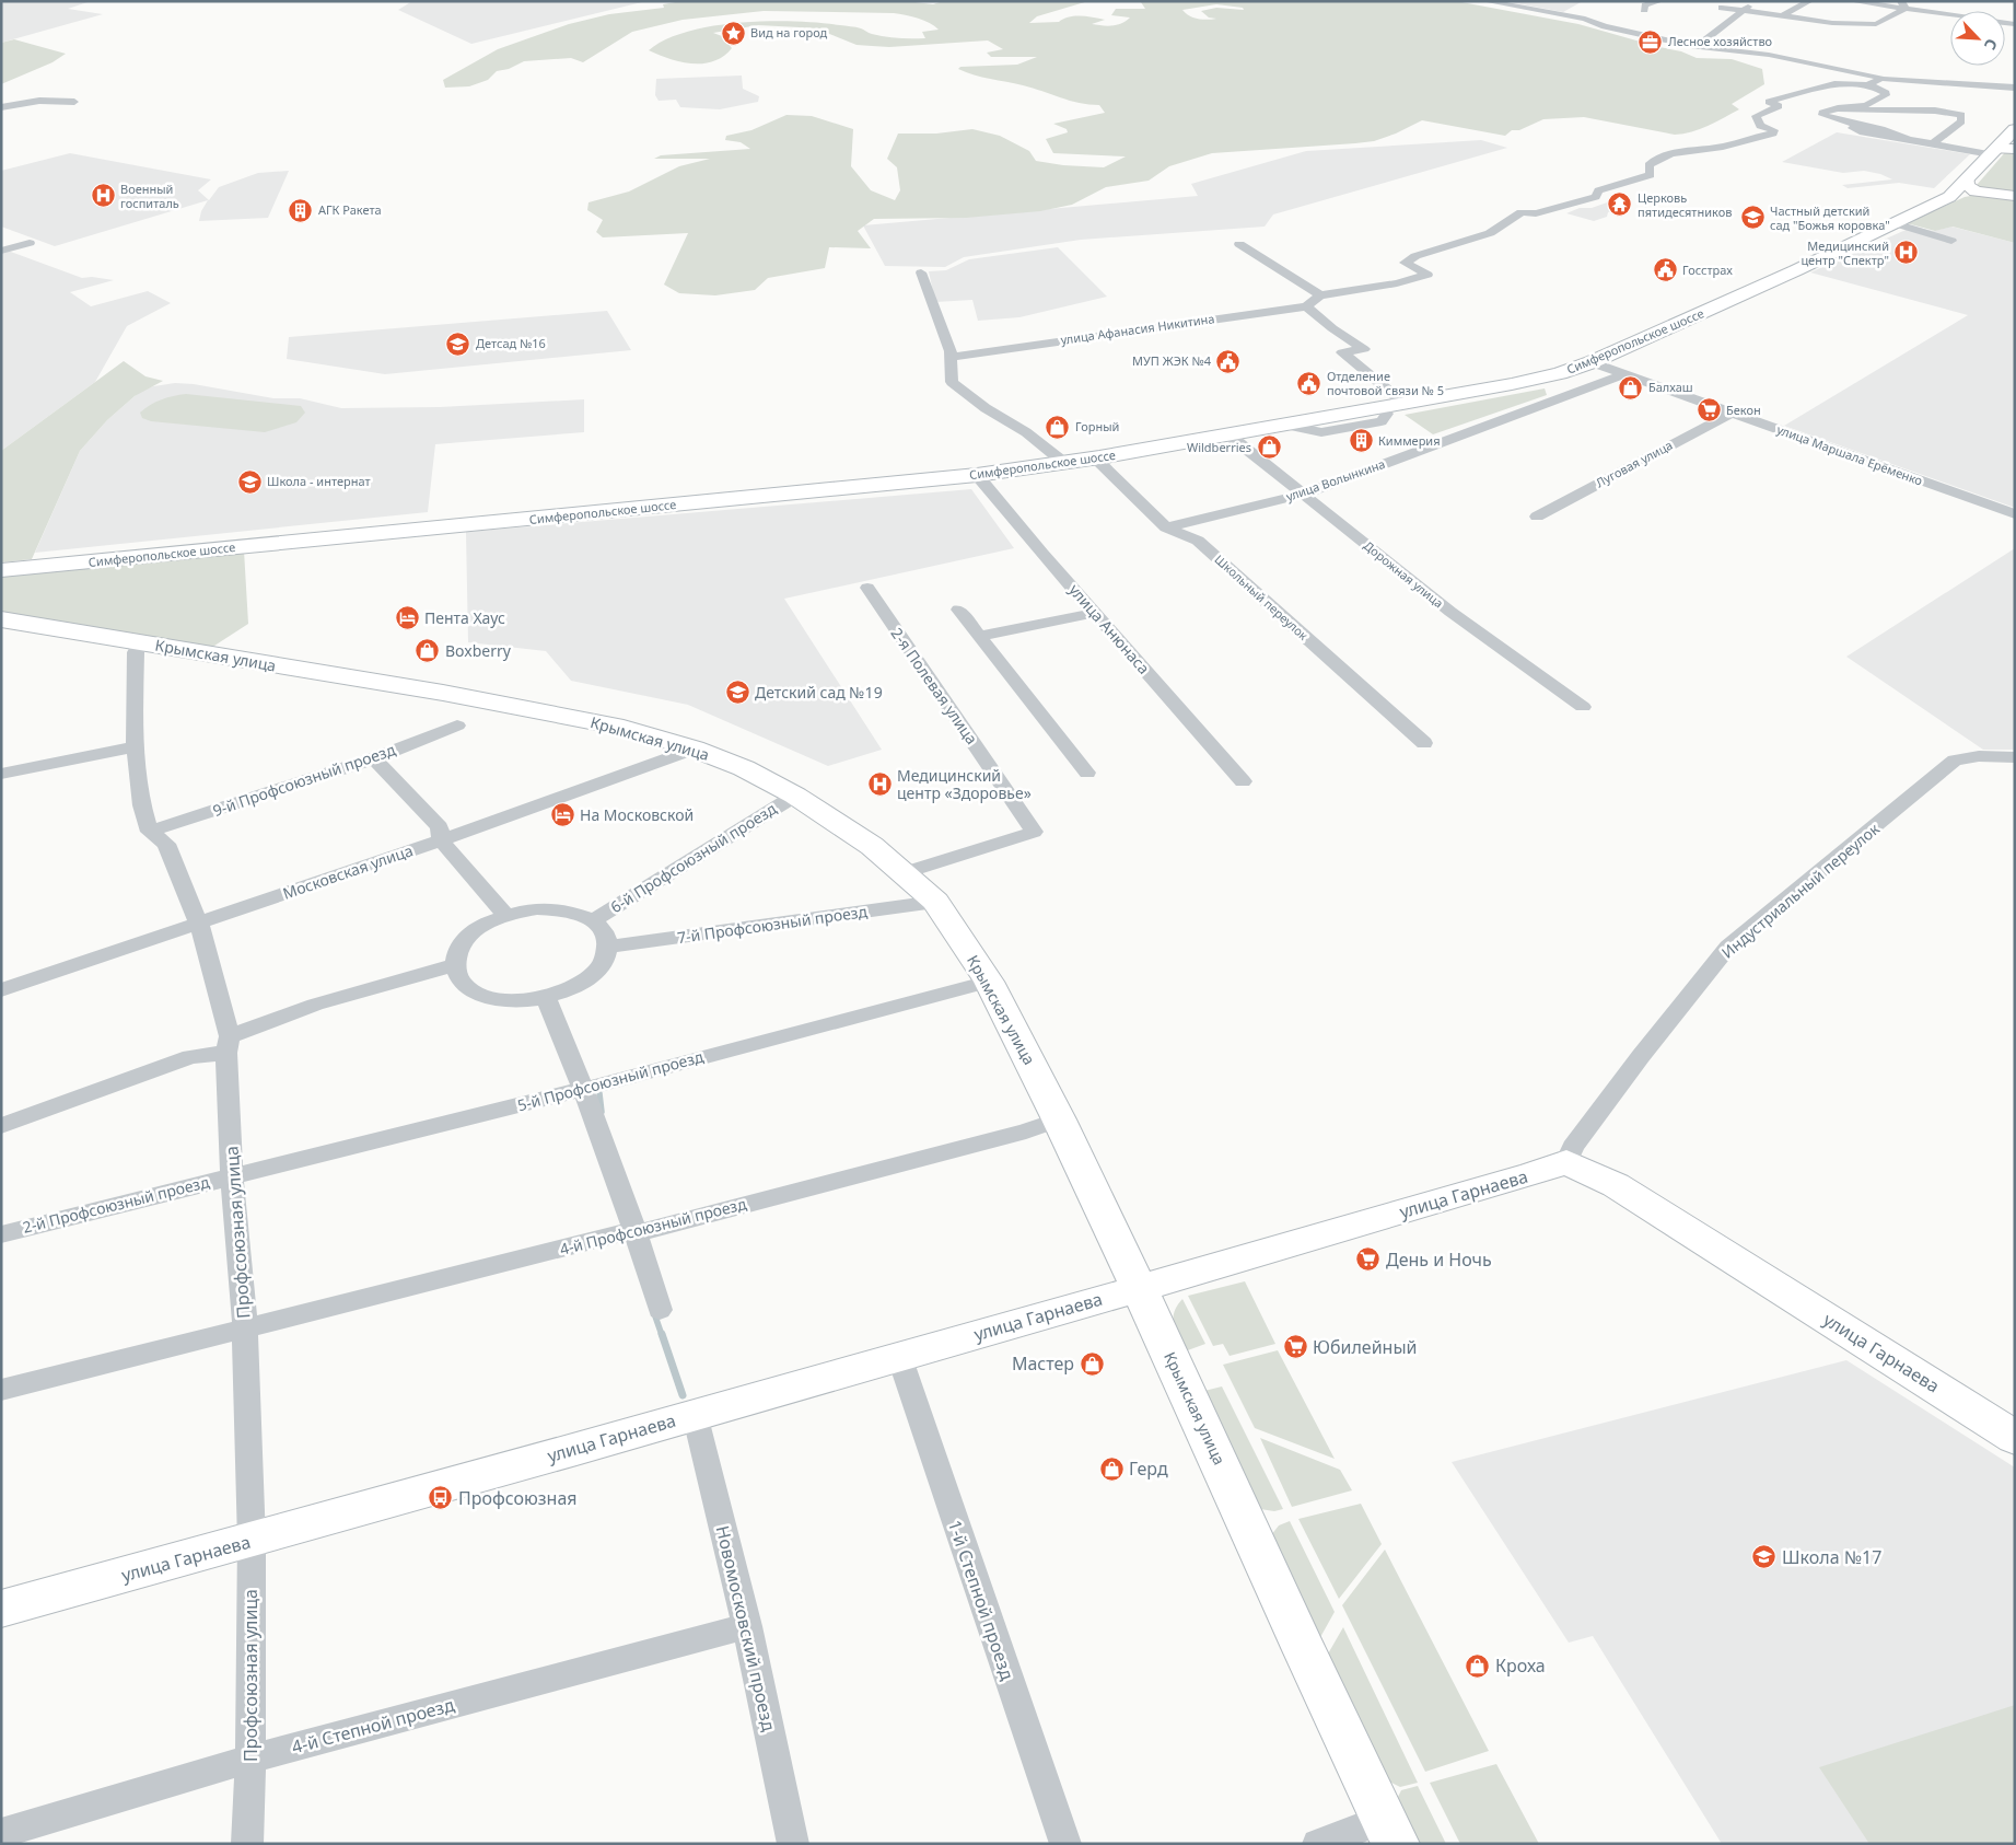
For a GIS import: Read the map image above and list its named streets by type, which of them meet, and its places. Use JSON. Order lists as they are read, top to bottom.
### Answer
{
  "streets": {
    "main road": ["Симферопольское шоссе", "Крымская улица", "улица Гарнаева"],
    "street": [
      "улица Афанасия Никитина",
      "улица Маршала Ерёменко",
      "Луговая улица",
      "улица Волынкина",
      "Дорожная улица",
      "Школьный переулок",
      "улица Анюнаса",
      "2-я Полевая улица",
      "9-й Профсоюзный проезд",
      "6-й Профсоюзный проезд",
      "Московская улица",
      "Индустриальный переулок",
      "7-й Профсоюзный проезд",
      "5-й Профсоюзный проезд",
      "2-й Профсоюзный проезд",
      "4-й Профсоюзный проезд",
      "Профсоюзная улица",
      "1-й Степной проезд",
      "Новомосковский проезд",
      "4-й Степной проезд"
    ]
  },
  "crossings": [
    ["Симферопольское шоссе", "улица Маршала Ерёменко"],
    ["Симферопольское шоссе", "Дорожная улица"],
    ["Симферопольское шоссе", "Школьный переулок"],
    ["Симферопольское шоссе", "улица Анюнаса"],
    ["улица Маршала Ерёменко", "Луговая улица"],
    ["улица Маршала Ерёменко", "улица Волынкина"],
    ["улица Волынкина", "Дорожная улица"],
    ["улица Волынкина", "Школьный переулок"],
    ["Крымская улица", "2-я Полевая улица"],
    ["Крымская улица", "6-й Профсоюзный проезд"],
    ["Крымская улица", "Московская улица"],
    ["Крымская улица", "7-й Профсоюзный проезд"],
    ["Крымская улица", "5-й Профсоюзный проезд"],
    ["Крымская улица", "улица Гарнаева"],
    ["Крымская улица", "4-й Профсоюзный проезд"],
    ["Крымская улица", "Профсоюзная улица"],
    ["9-й Профсоюзный проезд", "Профсоюзная улица"],
    ["6-й Профсоюзный проезд", "7-й Профсоюзный проезд"],
    ["Московская улица", "Профсоюзная улица"],
    ["Индустриальный переулок", "улица Гарнаева"],
    ["5-й Профсоюзный проезд", "2-й Профсоюзный проезд"],
    ["5-й Профсоюзный проезд", "Профсоюзная улица"],
    ["улица Гарнаева", "Профсоюзная улица"],
    ["улица Гарнаева", "1-й Степной проезд"],
    ["улица Гарнаева", "Новомосковский проезд"],
    ["2-й Профсоюзный проезд", "Профсоюзная улица"],
    ["4-й Профсоюзный проезд", "Профсоюзная улица"],
    ["Профсоюзная улица", "4-й Степной проезд"],
    ["Новомосковский проезд", "4-й Степной проезд"]
  ],
  "places": {
    "place": ["Вид на город"],
    "office": ["Лесное хозяйство"],
    "hospital": ["Военный госпиталь", "Медицинский центр \"Спектр\"", "Медицинский центр «Здоровье»"],
    "temple": ["Церковь пятидесятников"],
    "building": ["АГК Ракета", "Киммерия"],
    "school or university": [
      "Частный детский сад \"Божья коровка\"",
      "Детсад №16",
      "Школа - интернат",
      "Детский сад №19",
      "Школа №17"
    ],
    "public building": ["Госстрах", "МУП ЖЭК №4", "Отделение почтовой связи № 5"],
    "shop": [
      "Балхаш",
      "Горный",
      "Wildberries",
      "Boxberry",
      "Мастер",
      "Герд",
      "Кроха"
    ],
    "supermarket": ["Бекон", "День и Ночь", "Юбилейный"],
    "hotel": ["Пента Хаус", "На Московской"],
    "bus stop": ["Профсоюзная"]
  },
  "north": "bottom right"
}
